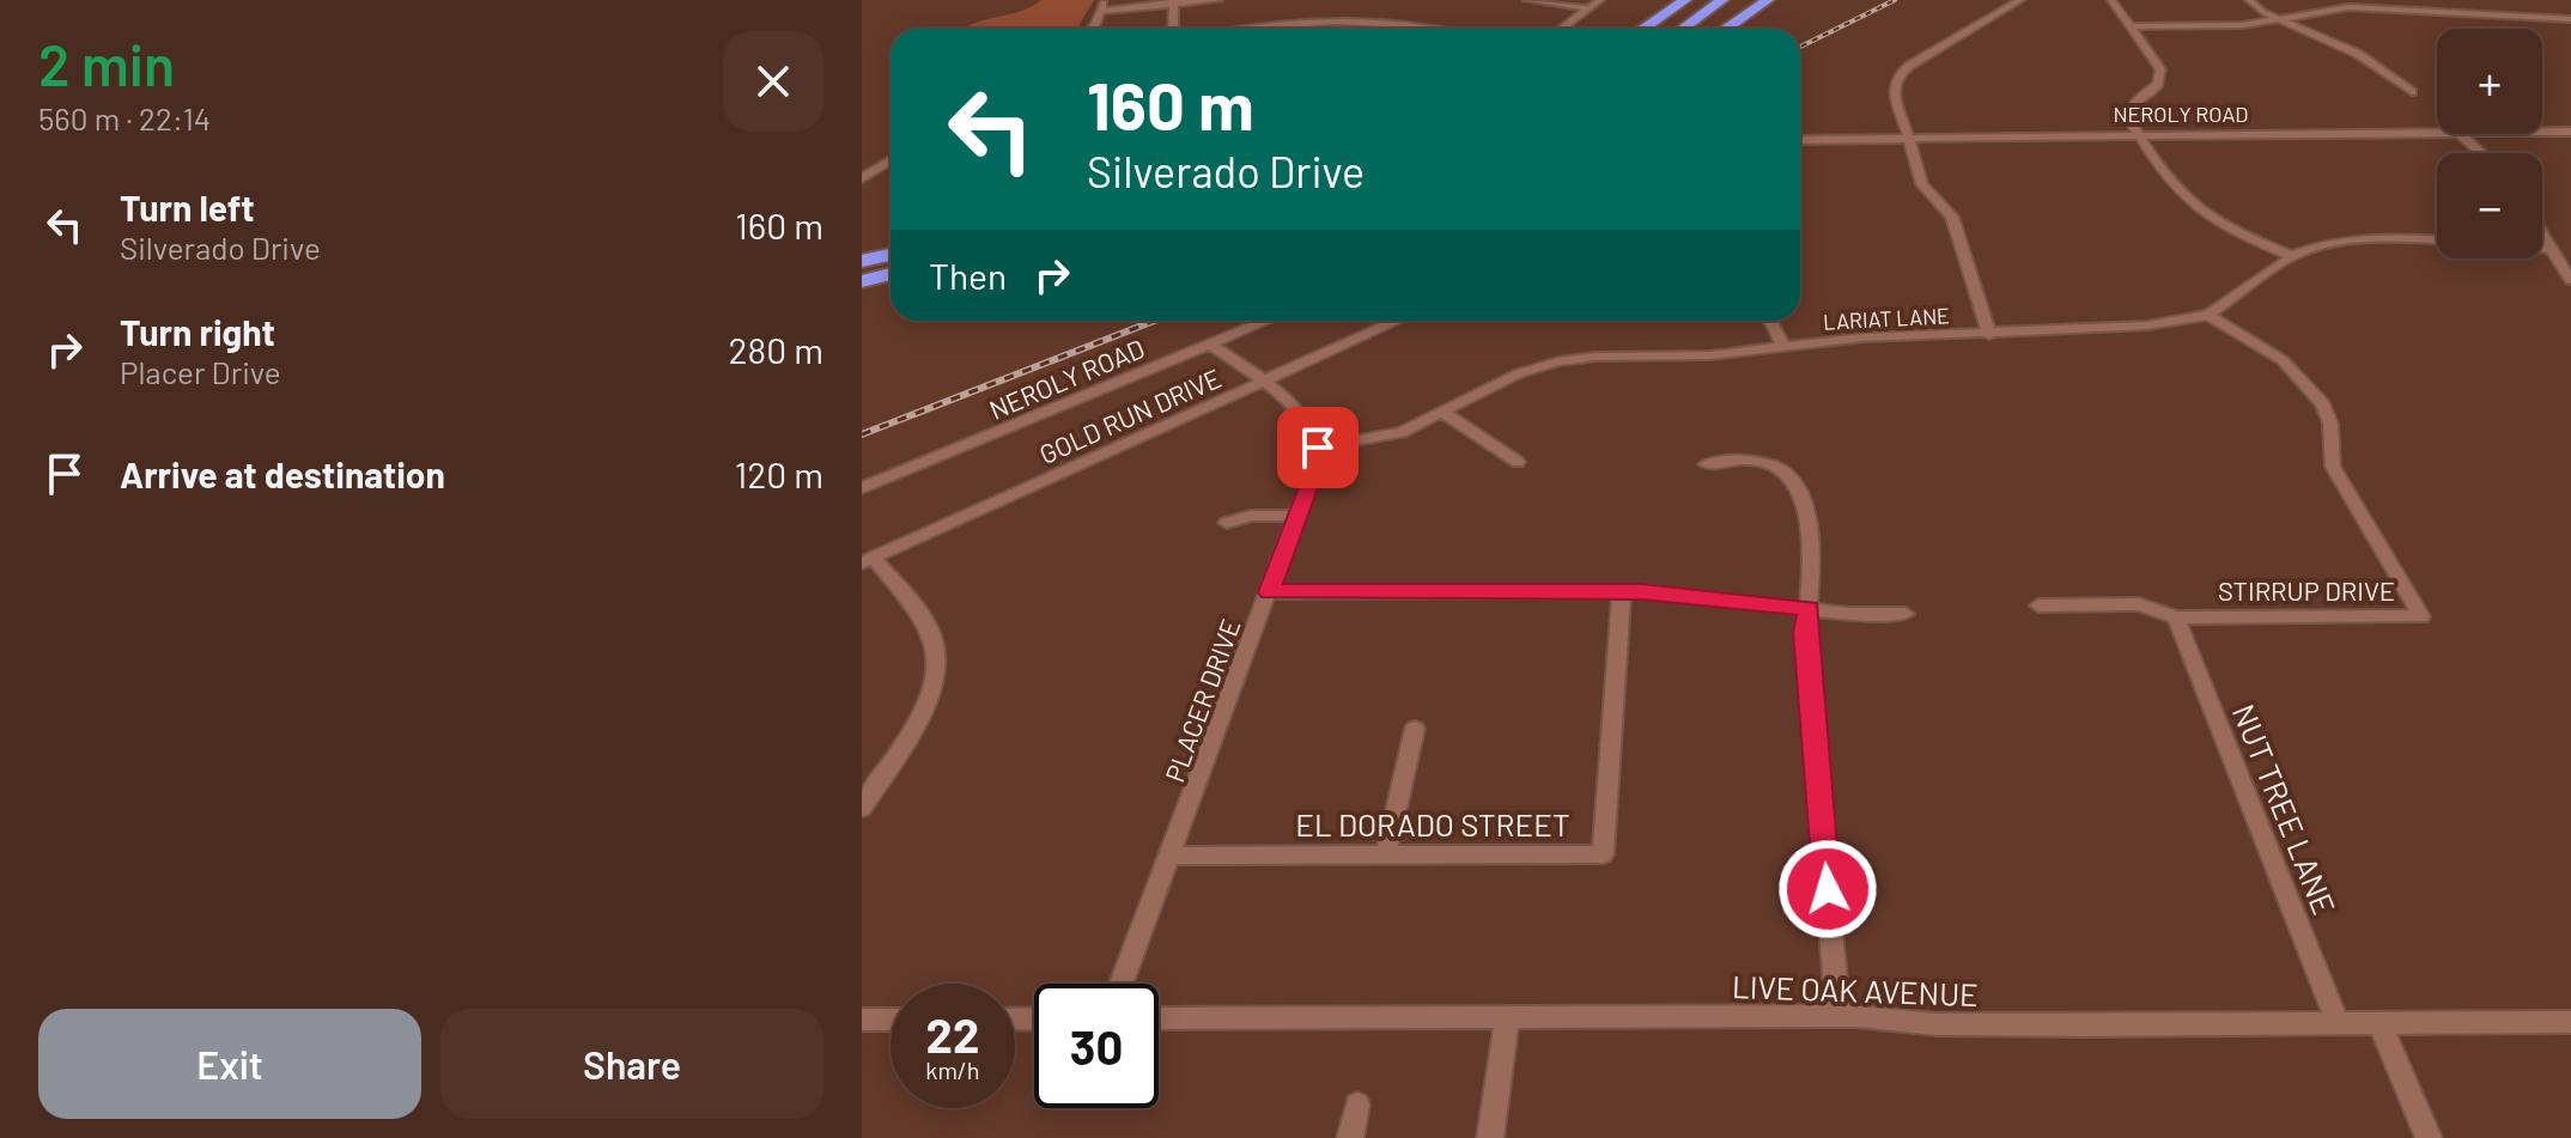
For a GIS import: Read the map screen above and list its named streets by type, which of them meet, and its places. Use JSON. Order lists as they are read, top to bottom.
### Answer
{
  "streets": {
    "street": [
      "NEROLY ROAD",
      "LARIAT LANE",
      "GOLD RUN DRIVE",
      "STIRRUP DRIVE",
      "PLACER DRIVE",
      "NUT TREE LANE",
      "EL DORADO STREET",
      "LIVE OAK AVENUE"
    ]
  },
  "crossings": [
    ["LARIAT LANE", "STIRRUP DRIVE"],
    ["LARIAT LANE", "PLACER DRIVE"],
    ["STIRRUP DRIVE", "NUT TREE LANE"],
    ["PLACER DRIVE", "EL DORADO STREET"],
    ["NUT TREE LANE", "LIVE OAK AVENUE"]
  ],
  "page": {
    "heading": ["2 min", "560 m · 22:14"],
    "map_buttons": ["+", "−"],
    "turn": ["160 m", "Silverado Drive"],
    "list": [
      {
        "name": "Turn left",
        "note": "Silverado Drive",
        "value": "160 m"
      },
      {
        "name": "Turn right",
        "note": "Placer Drive",
        "value": "280 m"
      },
      {
        "name": "Arrive at destination",
        "value": "120 m"
      }
    ],
    "then": "Then",
    "speed": "22 km/h",
    "limit": "30",
    "buttons": ["Exit", "Share"]
  }
}
